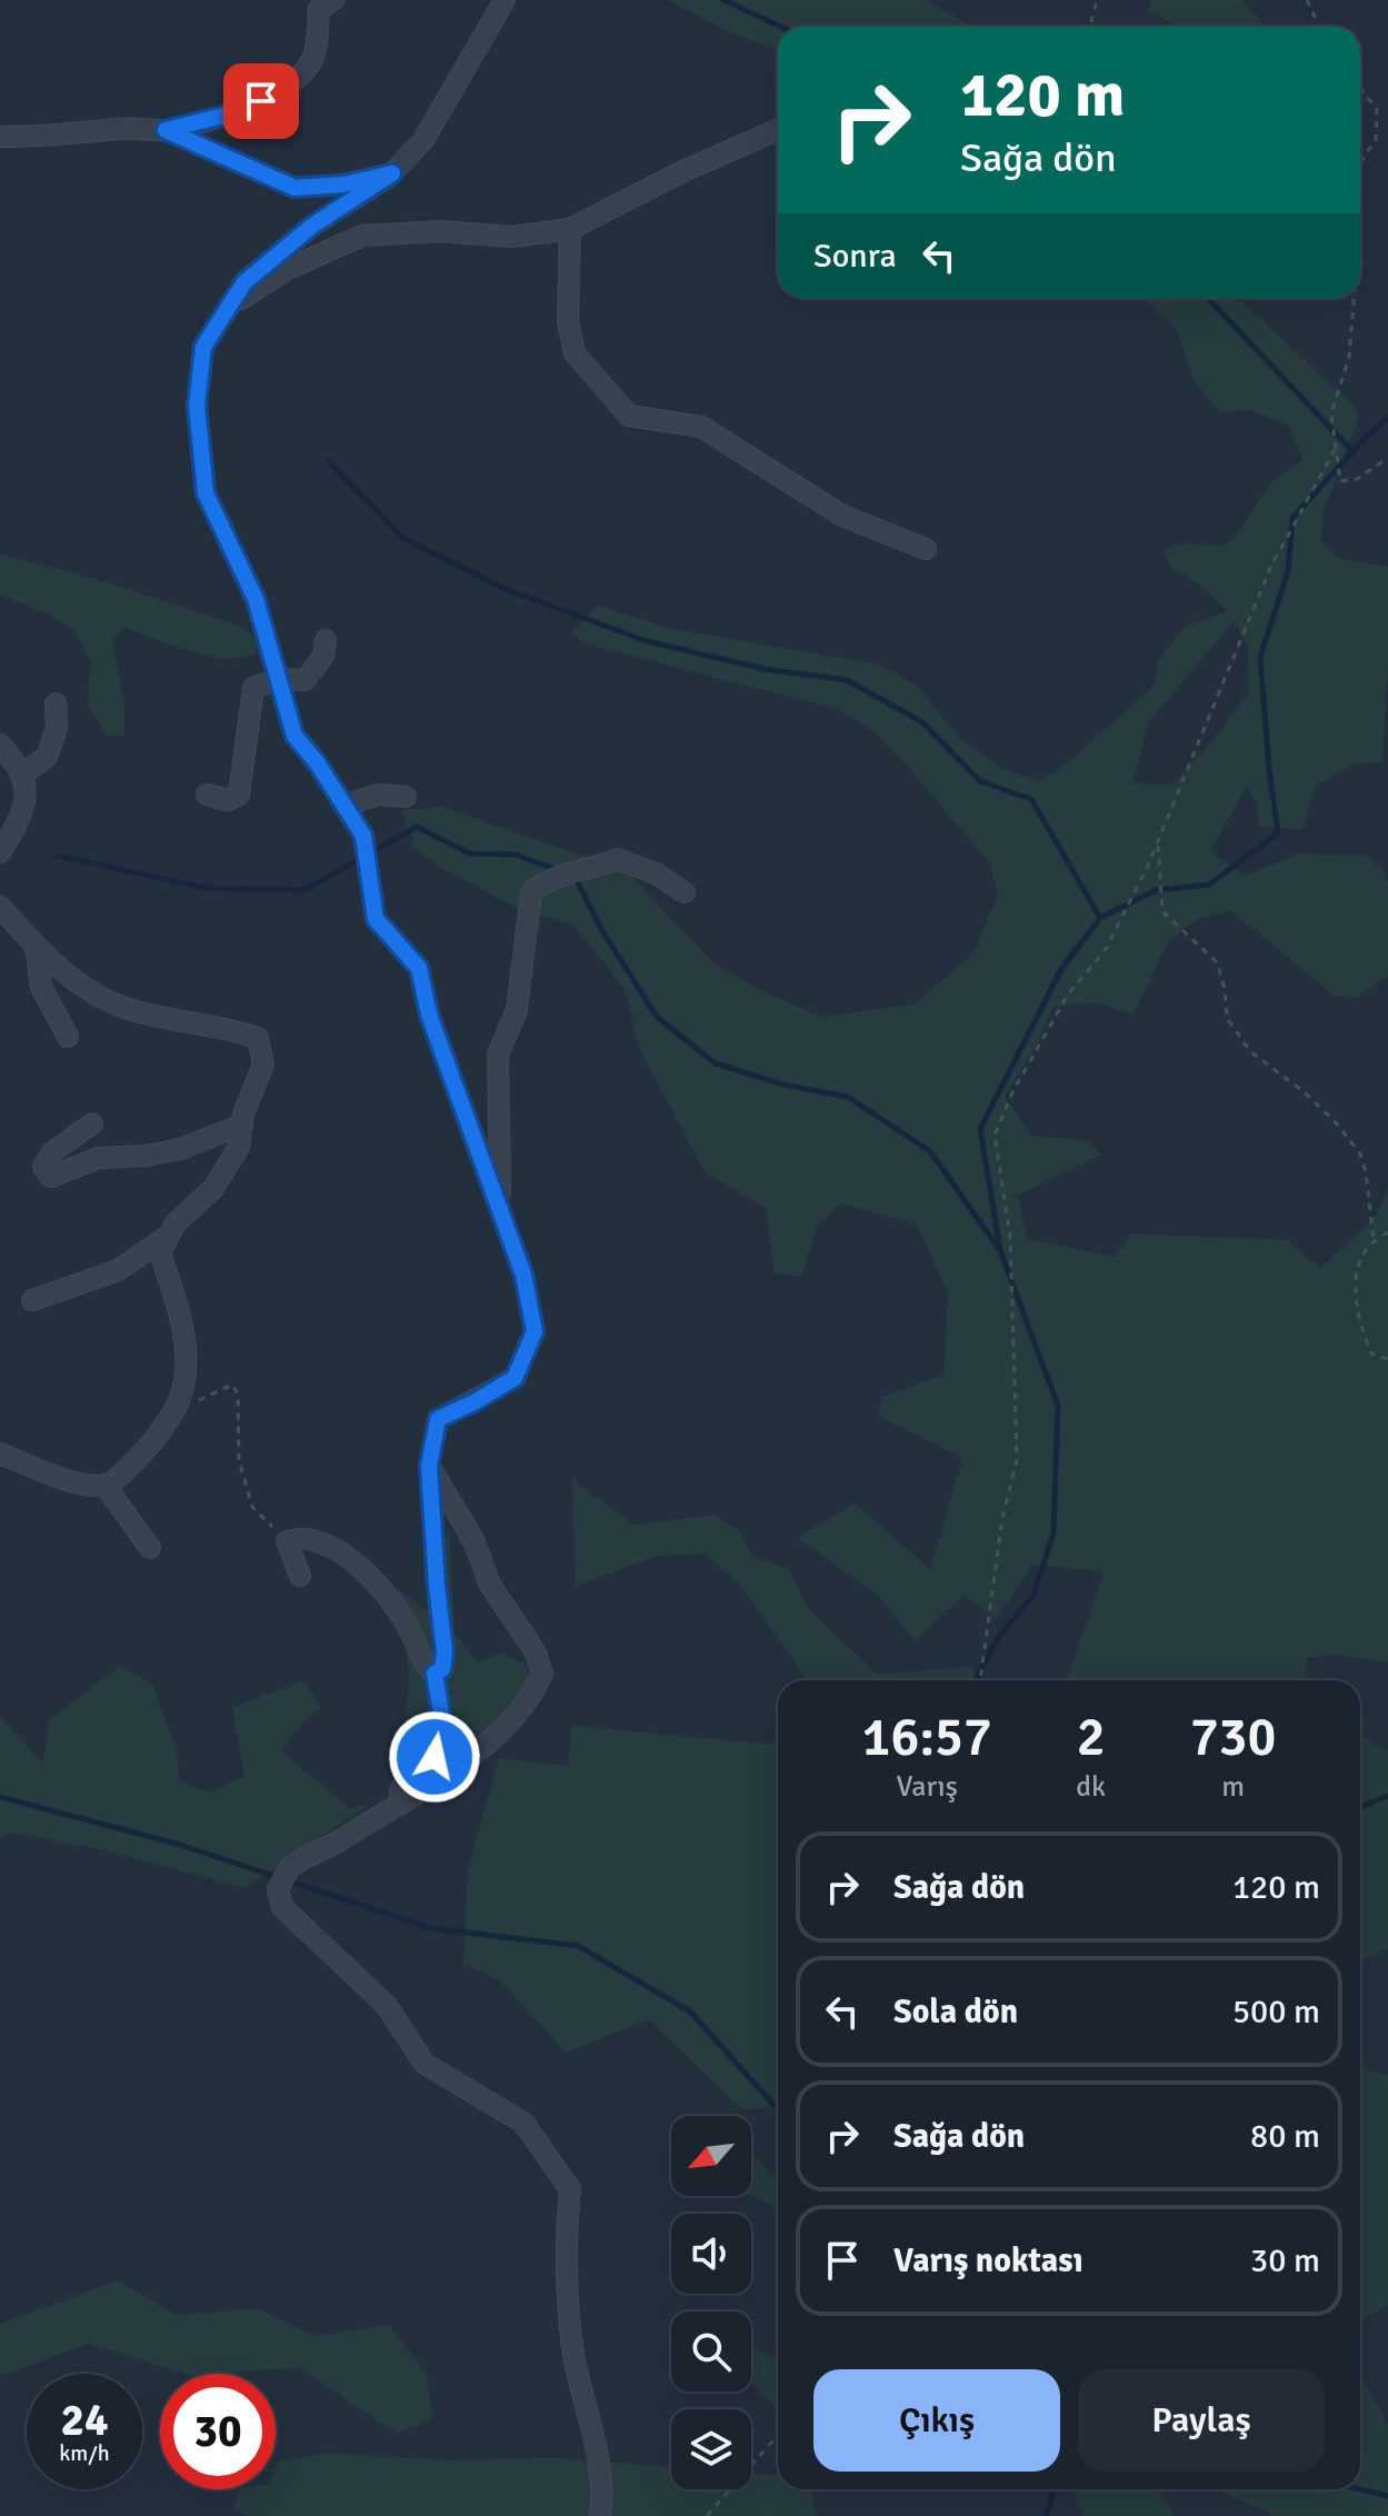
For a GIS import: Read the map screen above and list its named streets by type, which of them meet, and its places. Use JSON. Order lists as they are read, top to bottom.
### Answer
{
  "north": "bottom left",
  "page": {
    "turn": ["120 m", "Sağa dön"],
    "then": "Sonra",
    "eta": [
      "16:57",
      "Varış",
      "2",
      "dk",
      "730",
      "m"
    ],
    "list": [
      {
        "name": "Sağa dön",
        "value": "120 m"
      },
      {
        "name": "Sola dön",
        "value": "500 m"
      },
      {
        "name": "Sağa dön",
        "value": "80 m"
      },
      {
        "name": "Varış noktası",
        "value": "30 m"
      }
    ],
    "buttons": ["Çıkış", "Paylaş"],
    "speed": "24 km/h",
    "limit": "30"
  }
}
